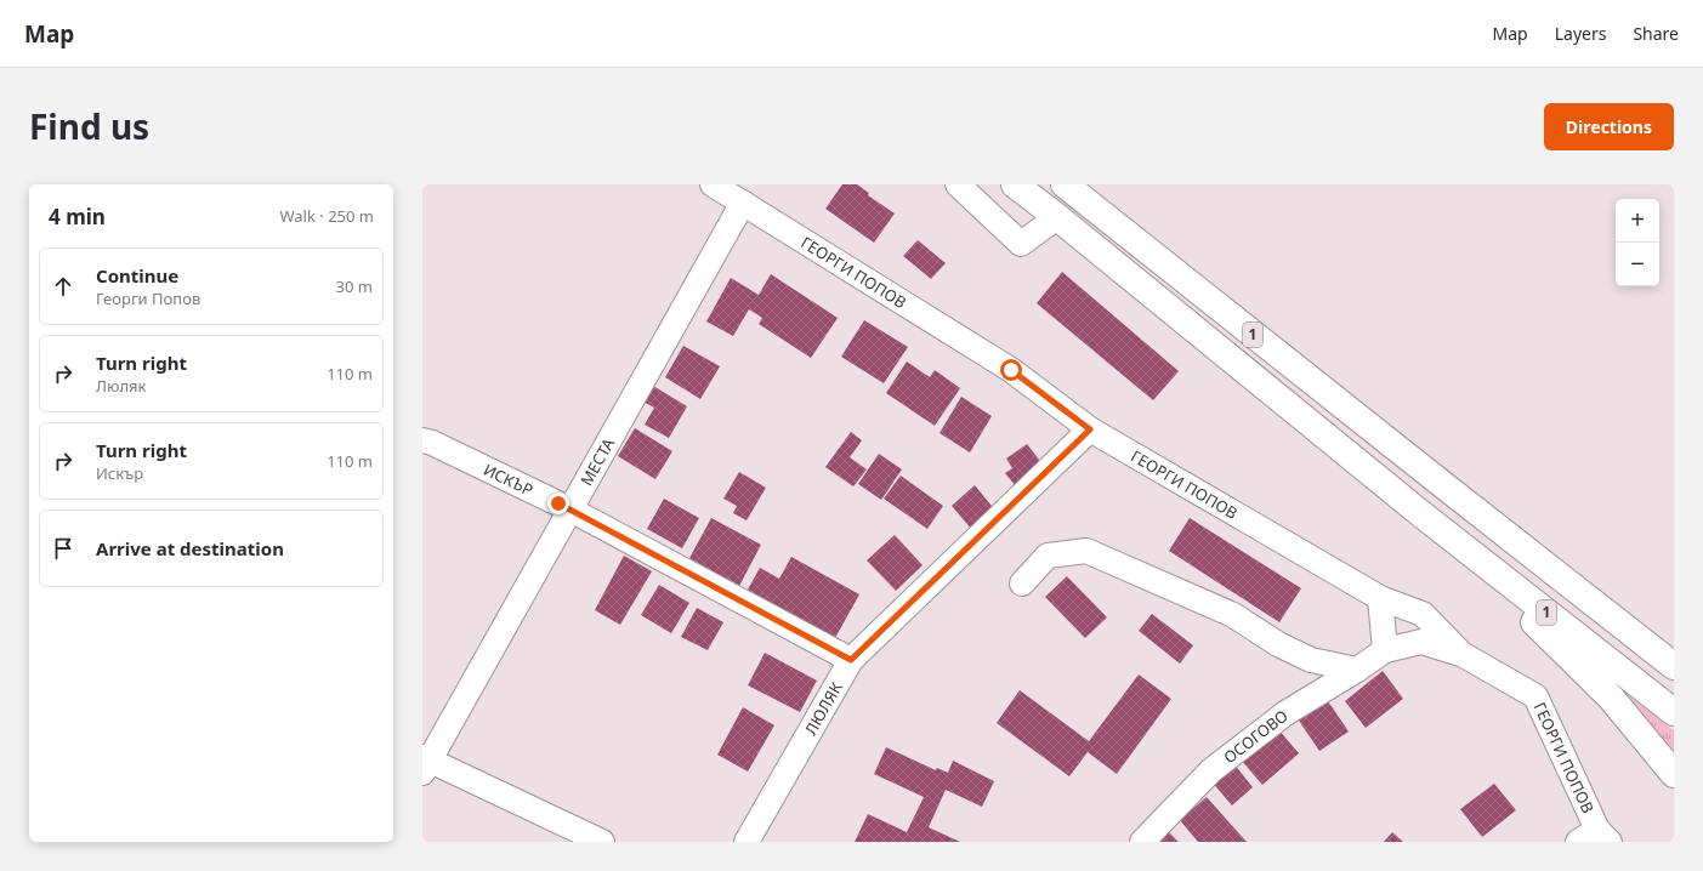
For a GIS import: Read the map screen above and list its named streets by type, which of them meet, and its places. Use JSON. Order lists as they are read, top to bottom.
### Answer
{
  "streets": {
    "main road": ["1"],
    "street": [
      "ГЕОРГИ ПОПОВ",
      "МЕСТА",
      "ИСКЪР",
      "ЛЮЛЯК",
      "ОСОГОВО"
    ]
  },
  "crossings": [
    ["ГЕОРГИ ПОПОВ", "МЕСТА"],
    ["ГЕОРГИ ПОПОВ", "ЛЮЛЯК"],
    ["МЕСТА", "ИСКЪР"],
    ["ИСКЪР", "ЛЮЛЯК"]
  ],
  "page": {
    "header": "Map",
    "nav": ["Map", "Layers", "Share"],
    "title": "Find us",
    "buttons": "Directions",
    "heading": ["4 min", "Walk · 250 m"],
    "map_buttons": ["+", "−"],
    "list": [
      ["Continue", "Георги Попов", "30 m"],
      ["Turn right", "Люляк", "110 m"],
      ["Turn right", "Искър", "110 m"],
      "Arrive at destination"
    ]
  }
}
